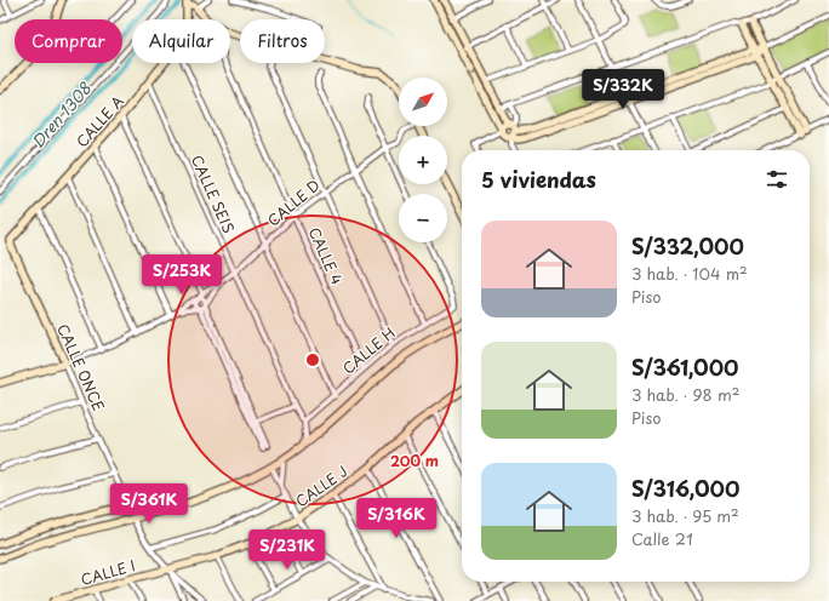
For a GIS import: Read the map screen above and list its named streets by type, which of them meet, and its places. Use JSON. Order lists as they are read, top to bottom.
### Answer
{
  "streets": {
    "street": [
      "CALLE A",
      "CALLE SEIS",
      "CALLE D",
      "CALLE 4",
      "CALLE H",
      "CALLE ONCE",
      "CALLE J",
      "CALLE I"
    ]
  },
  "crossings": [
    ["CALLE A", "CALLE SEIS"],
    ["CALLE A", "CALLE ONCE"],
    ["CALLE SEIS", "CALLE D"],
    ["CALLE SEIS", "CALLE H"],
    ["CALLE D", "CALLE 4"],
    ["CALLE D", "CALLE ONCE"],
    ["CALLE 4", "CALLE H"],
    ["CALLE J", "CALLE I"]
  ],
  "water": ["Dren 1308"],
  "north": "top right",
  "page": {
    "chip": ["Comprar", "Alquilar", "Filtros"],
    "price": [
      "S/332K",
      "S/253K",
      "S/361K",
      "S/316K",
      "S/231K"
    ],
    "map_buttons": ["+", "−"],
    "heading": "5 viviendas",
    "list": [
      {
        "name": "S/332,000",
        "note": "3 hab. · 104 m² · Piso"
      },
      {
        "name": "S/361,000",
        "note": "3 hab. · 98 m² · Piso"
      },
      {
        "name": "S/316,000",
        "note": "3 hab. · 95 m² · Calle 21"
      }
    ]
  },
  "rings": ["200 m"]
}
